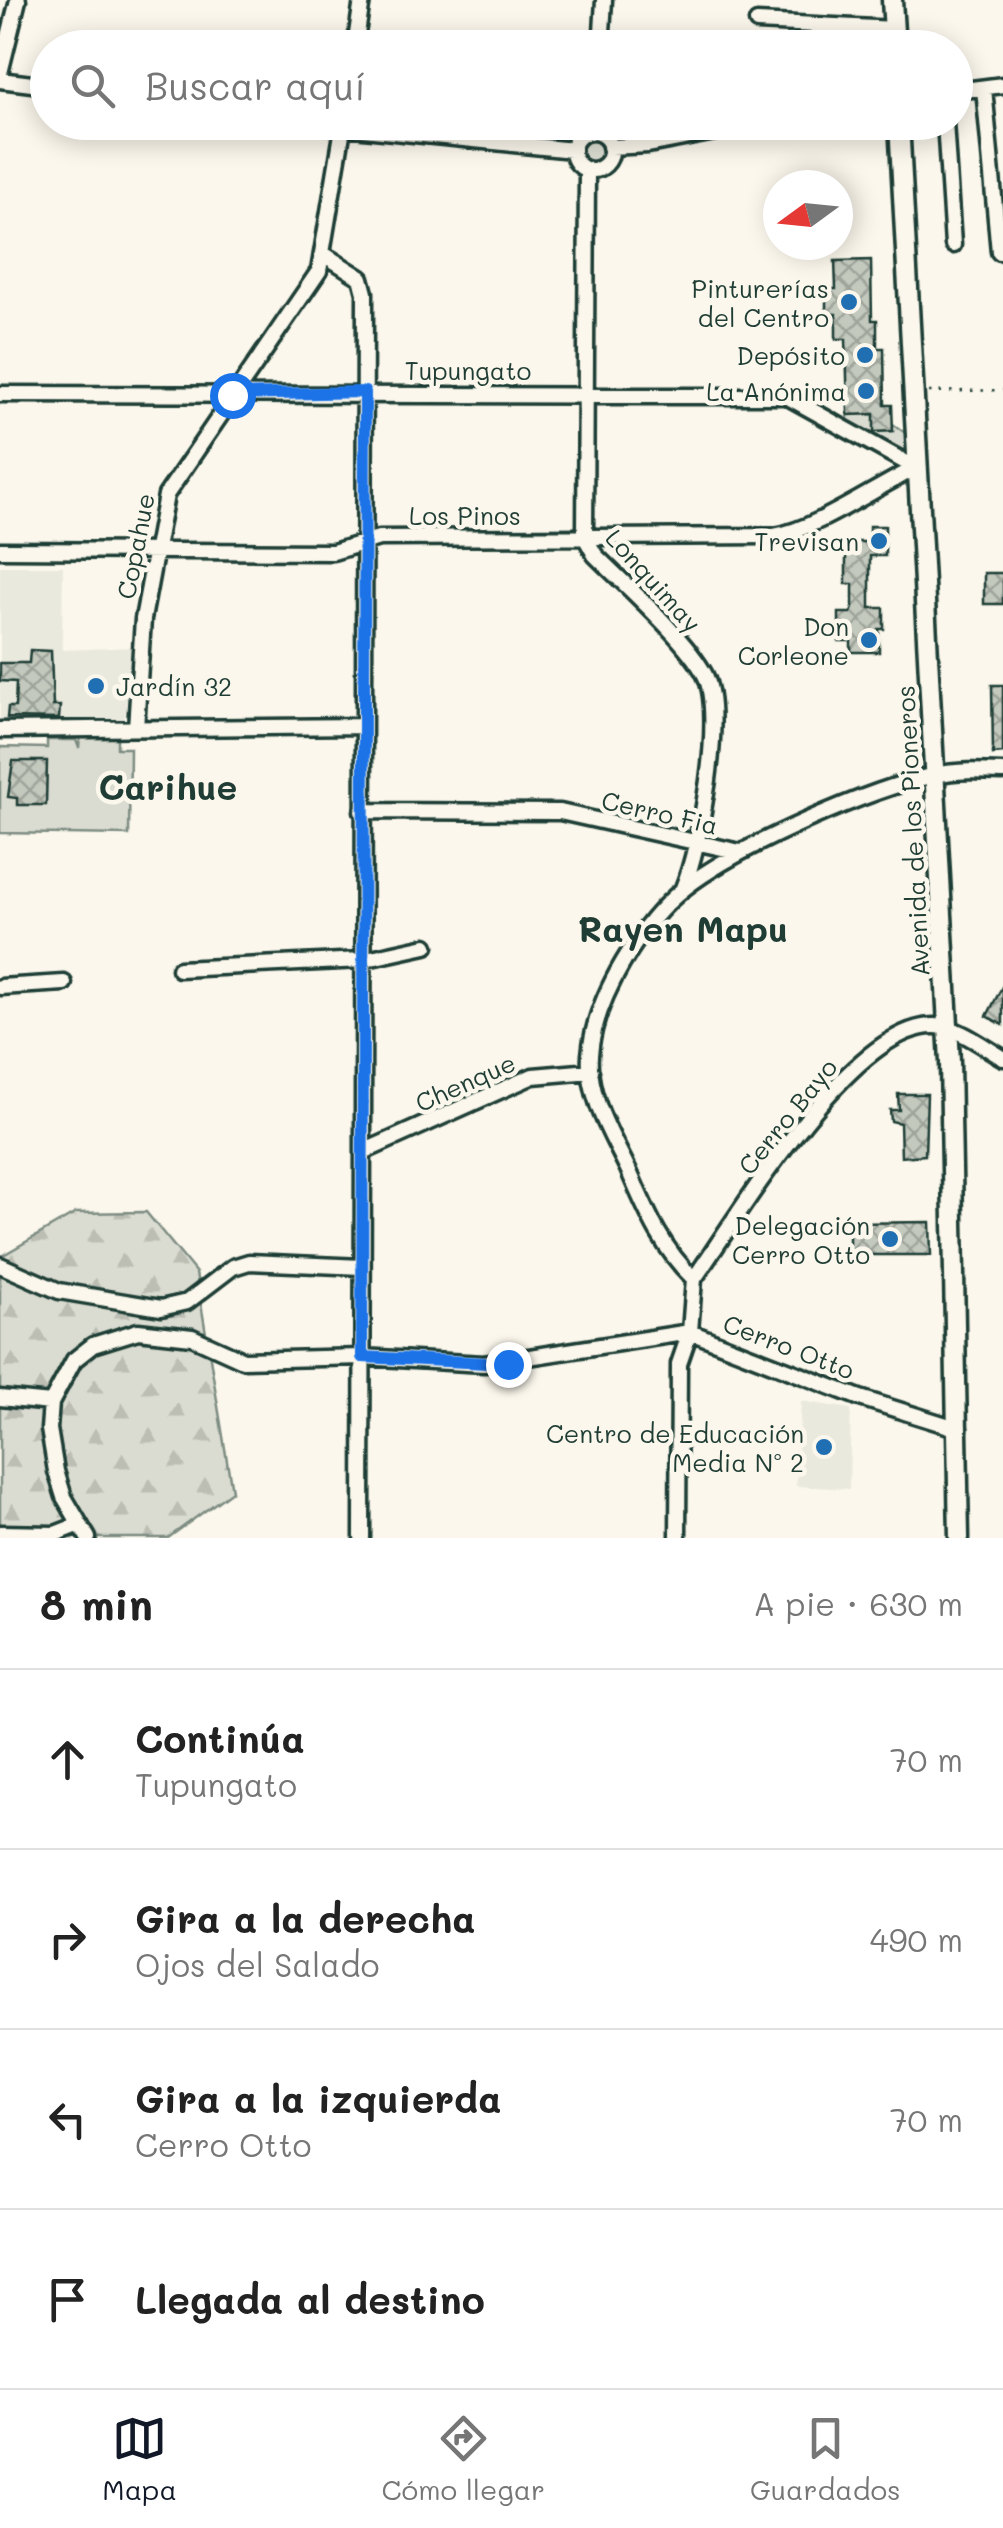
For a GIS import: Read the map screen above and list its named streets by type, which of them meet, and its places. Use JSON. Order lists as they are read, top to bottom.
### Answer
{
  "streets": {
    "main road": ["Avenida de los Pioneros"],
    "street": [
      "Tupungato",
      "Los Pinos",
      "Copahue",
      "Lonquimay",
      "Cerro Fia",
      "Chenque",
      "Cerro Bayo",
      "Cerro Otto"
    ]
  },
  "crossings": [
    ["Tupungato", "Los Pinos"],
    ["Tupungato", "Copahue"],
    ["Tupungato", "Lonquimay"],
    ["Tupungato", "Avenida de los Pioneros"],
    ["Los Pinos", "Copahue"],
    ["Los Pinos", "Lonquimay"],
    ["Los Pinos", "Avenida de los Pioneros"],
    ["Lonquimay", "Cerro Fia"],
    ["Lonquimay", "Chenque"],
    ["Lonquimay", "Cerro Bayo"],
    ["Cerro Fia", "Avenida de los Pioneros"],
    ["Avenida de los Pioneros", "Cerro Bayo"],
    ["Avenida de los Pioneros", "Cerro Otto"]
  ],
  "districts": ["Carihue", "Rayen Mapu"],
  "places": [
    "Pinturerías del Centro",
    "Depósito",
    "La Anónima",
    "Trevisan",
    "Don Corleone",
    "Jardín 32",
    "Delegación Cerro Otto",
    "Centro de Educación Media Nº 2"
  ],
  "north": "left",
  "page": {
    "search": "Buscar aquí",
    "heading": ["8 min", "A pie · 630 m"],
    "list": [
      ["Continúa", "Tupungato", "70 m"],
      ["Gira a la derecha", "Ojos del Salado", "490 m"],
      ["Gira a la izquierda", "Cerro Otto", "70 m"],
      "Llegada al destino"
    ],
    "nav": ["Mapa", "Cómo llegar", "Guardados"]
  }
}
